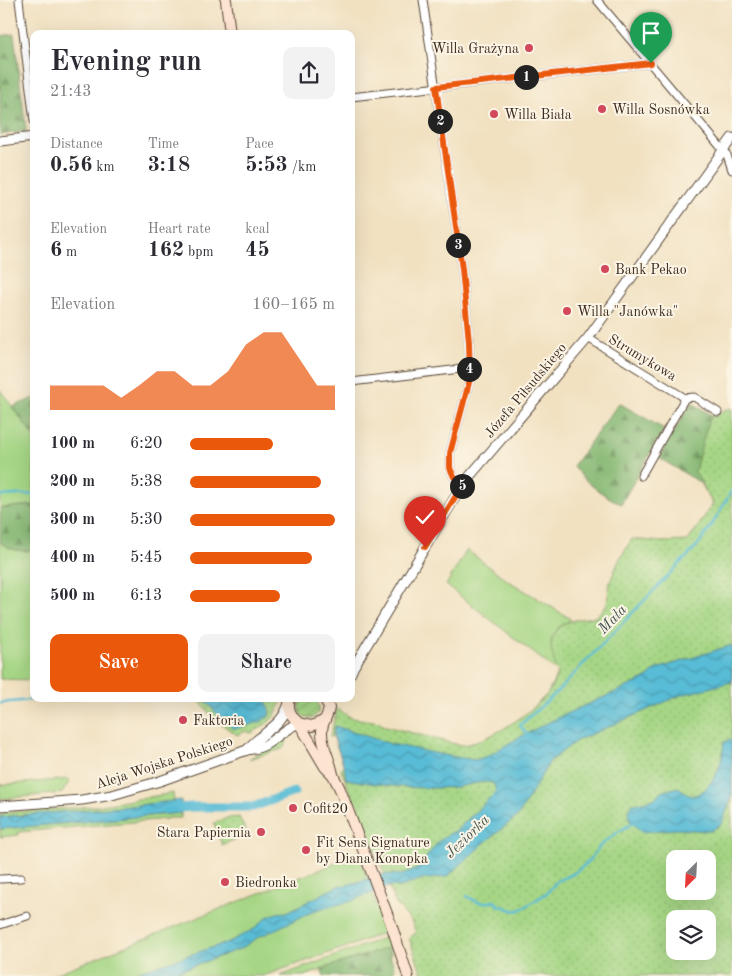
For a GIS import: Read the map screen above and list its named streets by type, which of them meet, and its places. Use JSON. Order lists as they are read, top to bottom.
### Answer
{
  "streets": {
    "street": ["Strumykowa", "Józefa Piłsudskiego", "Aleja Wojska Polskiego"]
  },
  "crossings": [
    ["Strumykowa", "Józefa Piłsudskiego"]
  ],
  "water": ["Mała", "Jeziorka"],
  "places": [
    "Willa Grażyna",
    "Willa Sosnówka",
    "Willa Biała",
    "Bank Pekao",
    "Willa \"Janówka\"",
    "Faktoria",
    "Cofit20",
    "Stara Papiernia",
    "Fit Sens Signature by Diana Konopka",
    "Biedronka"
  ],
  "north": "bottom left",
  "page": {
    "heading": ["Evening run", "21:43"],
    "pins": [
      "1",
      "2",
      "3",
      "4",
      "5"
    ],
    "stats": [
      ["Distance", "0.56 km"],
      ["Time", "3:18"],
      ["Pace", "5:53 /km"],
      ["Elevation", "6 m"],
      ["Heart rate", "162 bpm"],
      ["kcal", "45"]
    ],
    "chart": ["Elevation", "160–165 m"],
    "list": [
      {
        "name": "100 m",
        "note": "6:20"
      },
      {
        "name": "200 m",
        "note": "5:38"
      },
      {
        "name": "300 m",
        "note": "5:30"
      },
      {
        "name": "400 m",
        "note": "5:45"
      },
      {
        "name": "500 m",
        "note": "6:13"
      }
    ],
    "buttons": ["Save", "Share"]
  }
}
